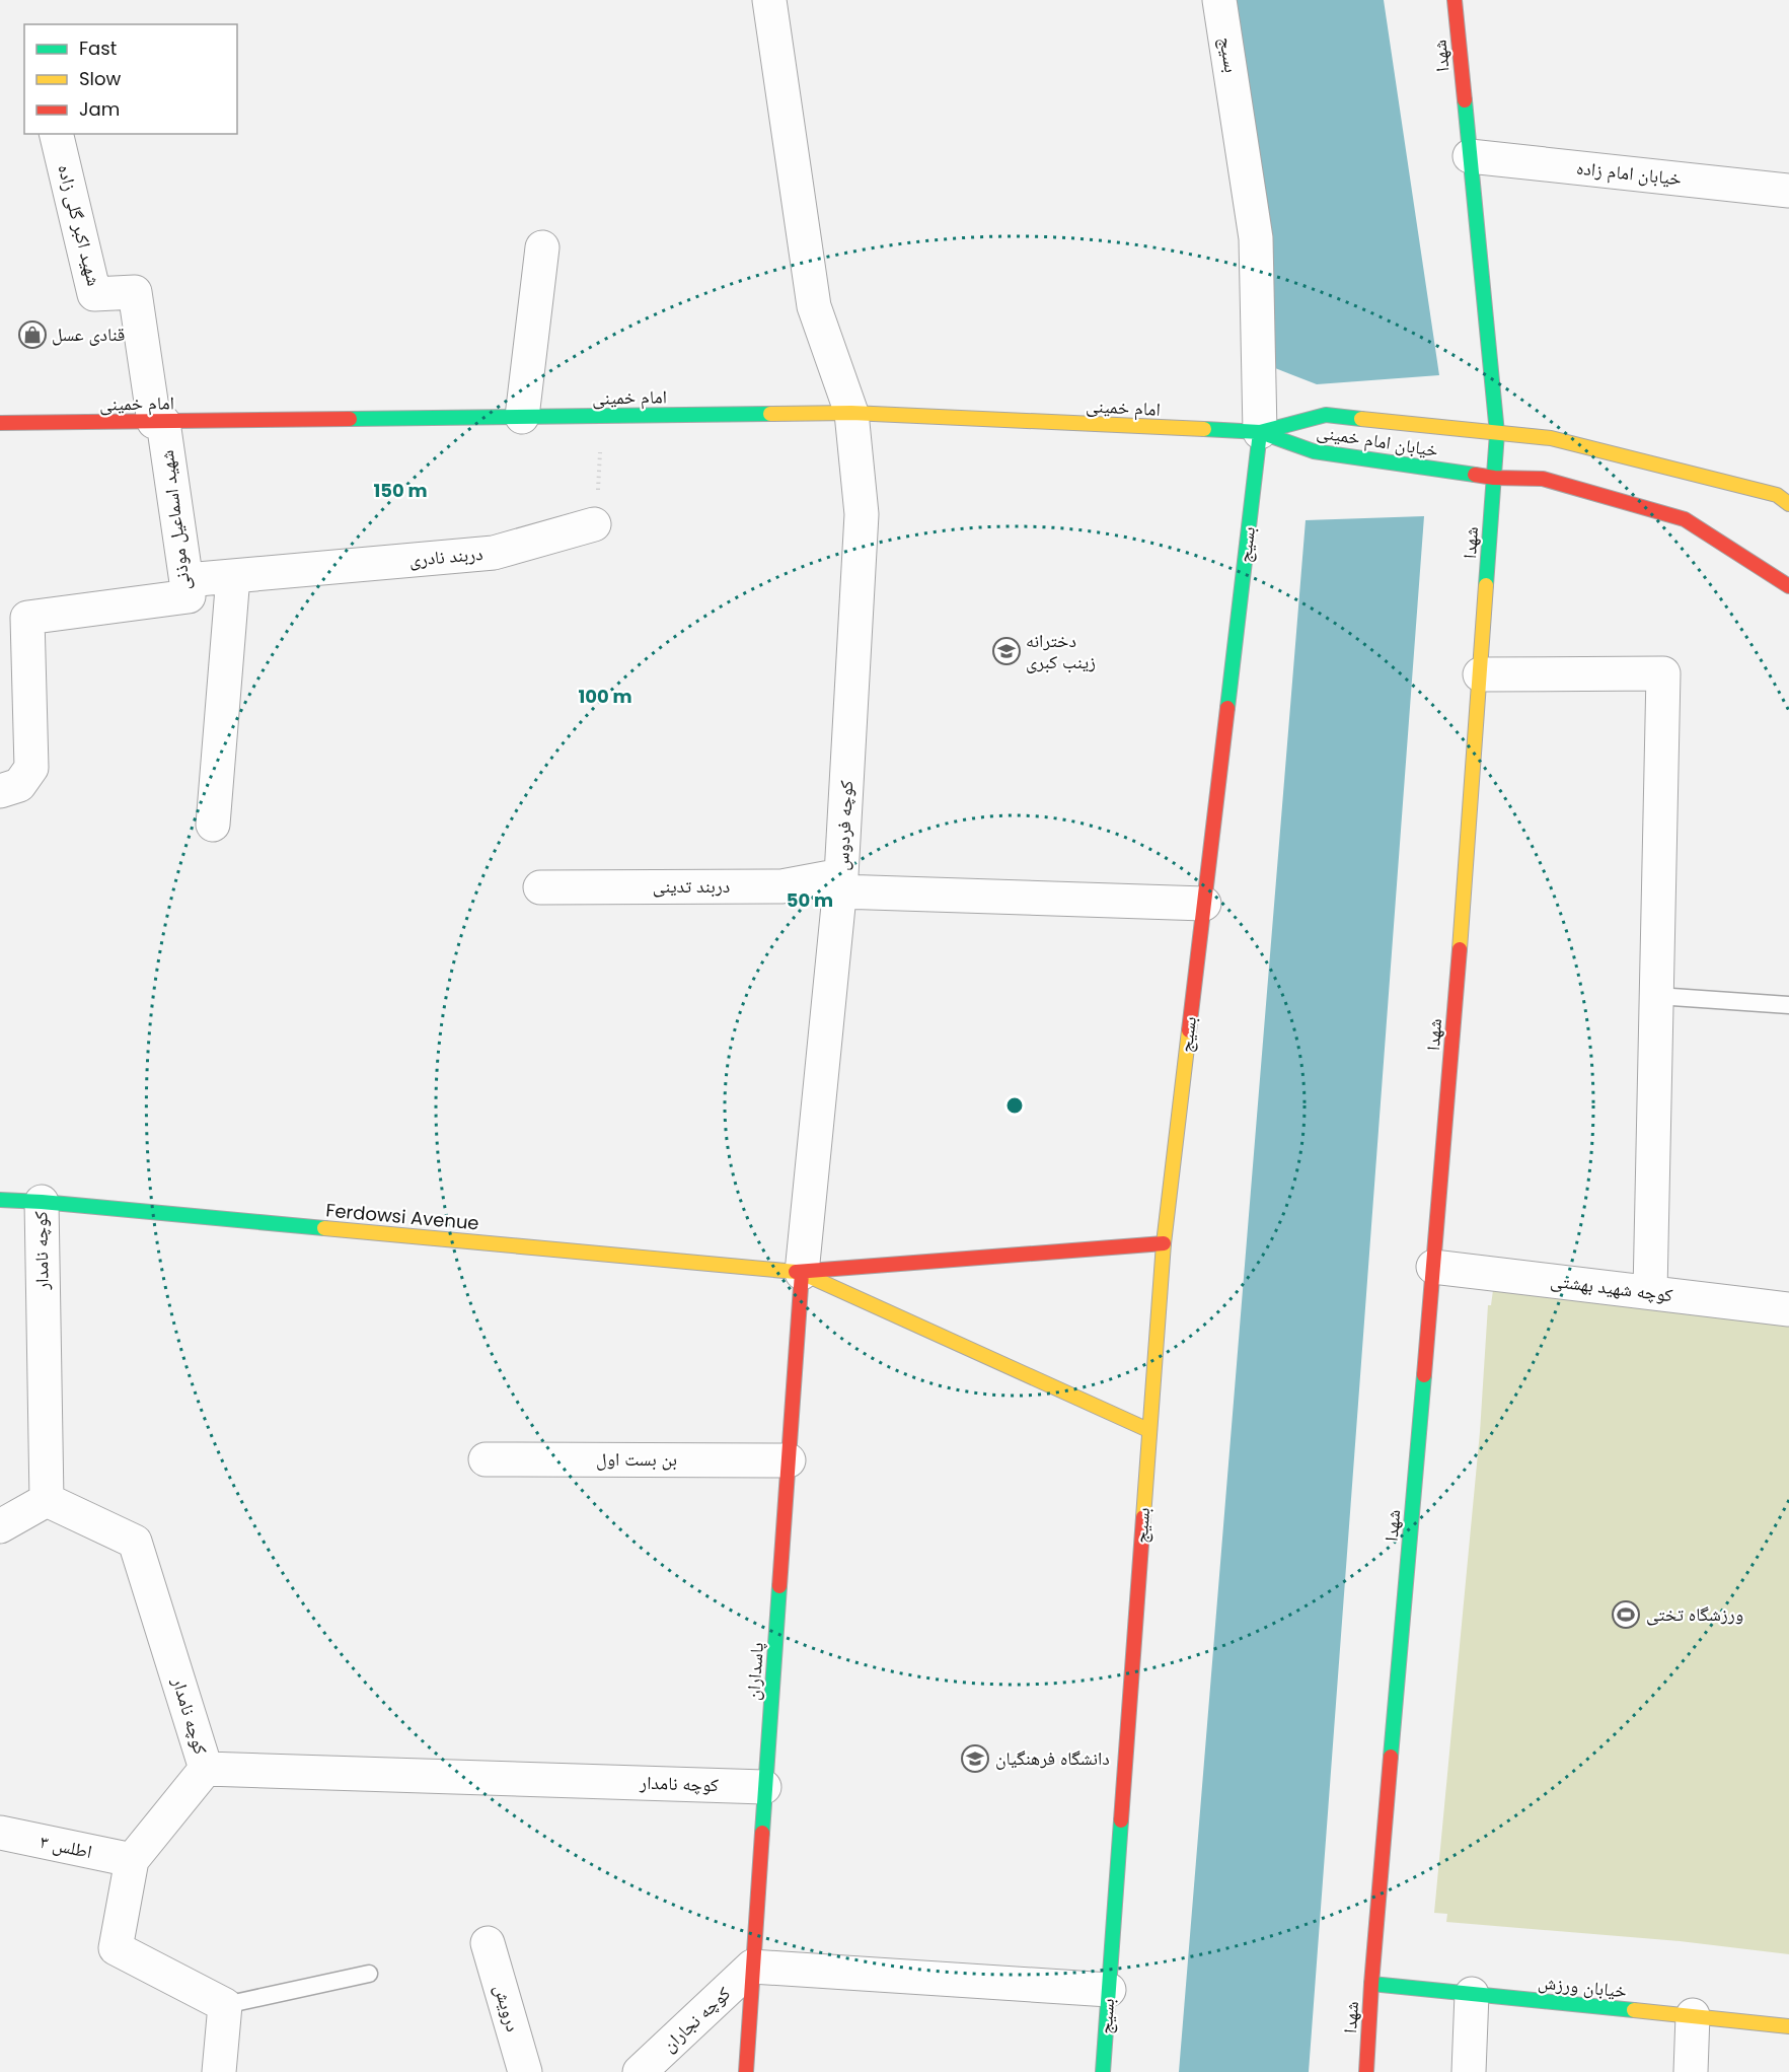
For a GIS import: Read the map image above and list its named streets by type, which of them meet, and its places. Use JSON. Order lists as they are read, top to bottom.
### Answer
{
  "streets": {
    "street": [
      "بسیج",
      "شهدا",
      "خیابان امام زاده",
      "شهید اکبر گلی زاده",
      "امام خمینی",
      "خیابان امام خمینی",
      "شهید اسماعیل موذنی",
      "دربند نادری",
      "کوچه فردوس",
      "دربند تدینی",
      "Ferdowsi Avenue",
      "کوچه نامدار",
      "کوچه شهید بهشتی",
      "بن بست اول",
      "پاسداران",
      "اطلس ۳",
      "خیابان ورزش",
      "درویش",
      "کوچه نجاران"
    ]
  },
  "crossings": [
    ["بسیج", "امام خمینی"],
    ["بسیج", "خیابان امام خمینی"],
    ["بسیج", "دربند تدینی"],
    ["شهدا", "خیابان امام زاده"],
    ["شهدا", "خیابان امام خمینی"],
    ["شهدا", "کوچه شهید بهشتی"],
    ["شهدا", "خیابان ورزش"],
    ["شهید اکبر گلی زاده", "امام خمینی"],
    ["شهید اکبر گلی زاده", "شهید اسماعیل موذنی"],
    ["امام خمینی", "خیابان امام خمینی"],
    ["امام خمینی", "شهید اسماعیل موذنی"],
    ["امام خمینی", "کوچه فردوس"],
    ["شهید اسماعیل موذنی", "دربند نادری"],
    ["کوچه فردوس", "دربند تدینی"],
    ["کوچه فردوس", "Ferdowsi Avenue"],
    ["کوچه فردوس", "پاسداران"],
    ["Ferdowsi Avenue", "کوچه نامدار"],
    ["Ferdowsi Avenue", "پاسداران"],
    ["کوچه نامدار", "پاسداران"],
    ["بن بست اول", "پاسداران"],
    ["پاسداران", "کوچه نجاران"]
  ],
  "places": {
    "shop": ["قنادی عسل"],
    "school or university": ["دخترانه زینب کبری", "دانشگاه فرهنگیان"],
    "sports": ["ورزشگاه تختی"]
  },
  "legend": ["Fast", "Slow", "Jam"],
  "rings": ["150 m", "100 m", "50 m"]
}
